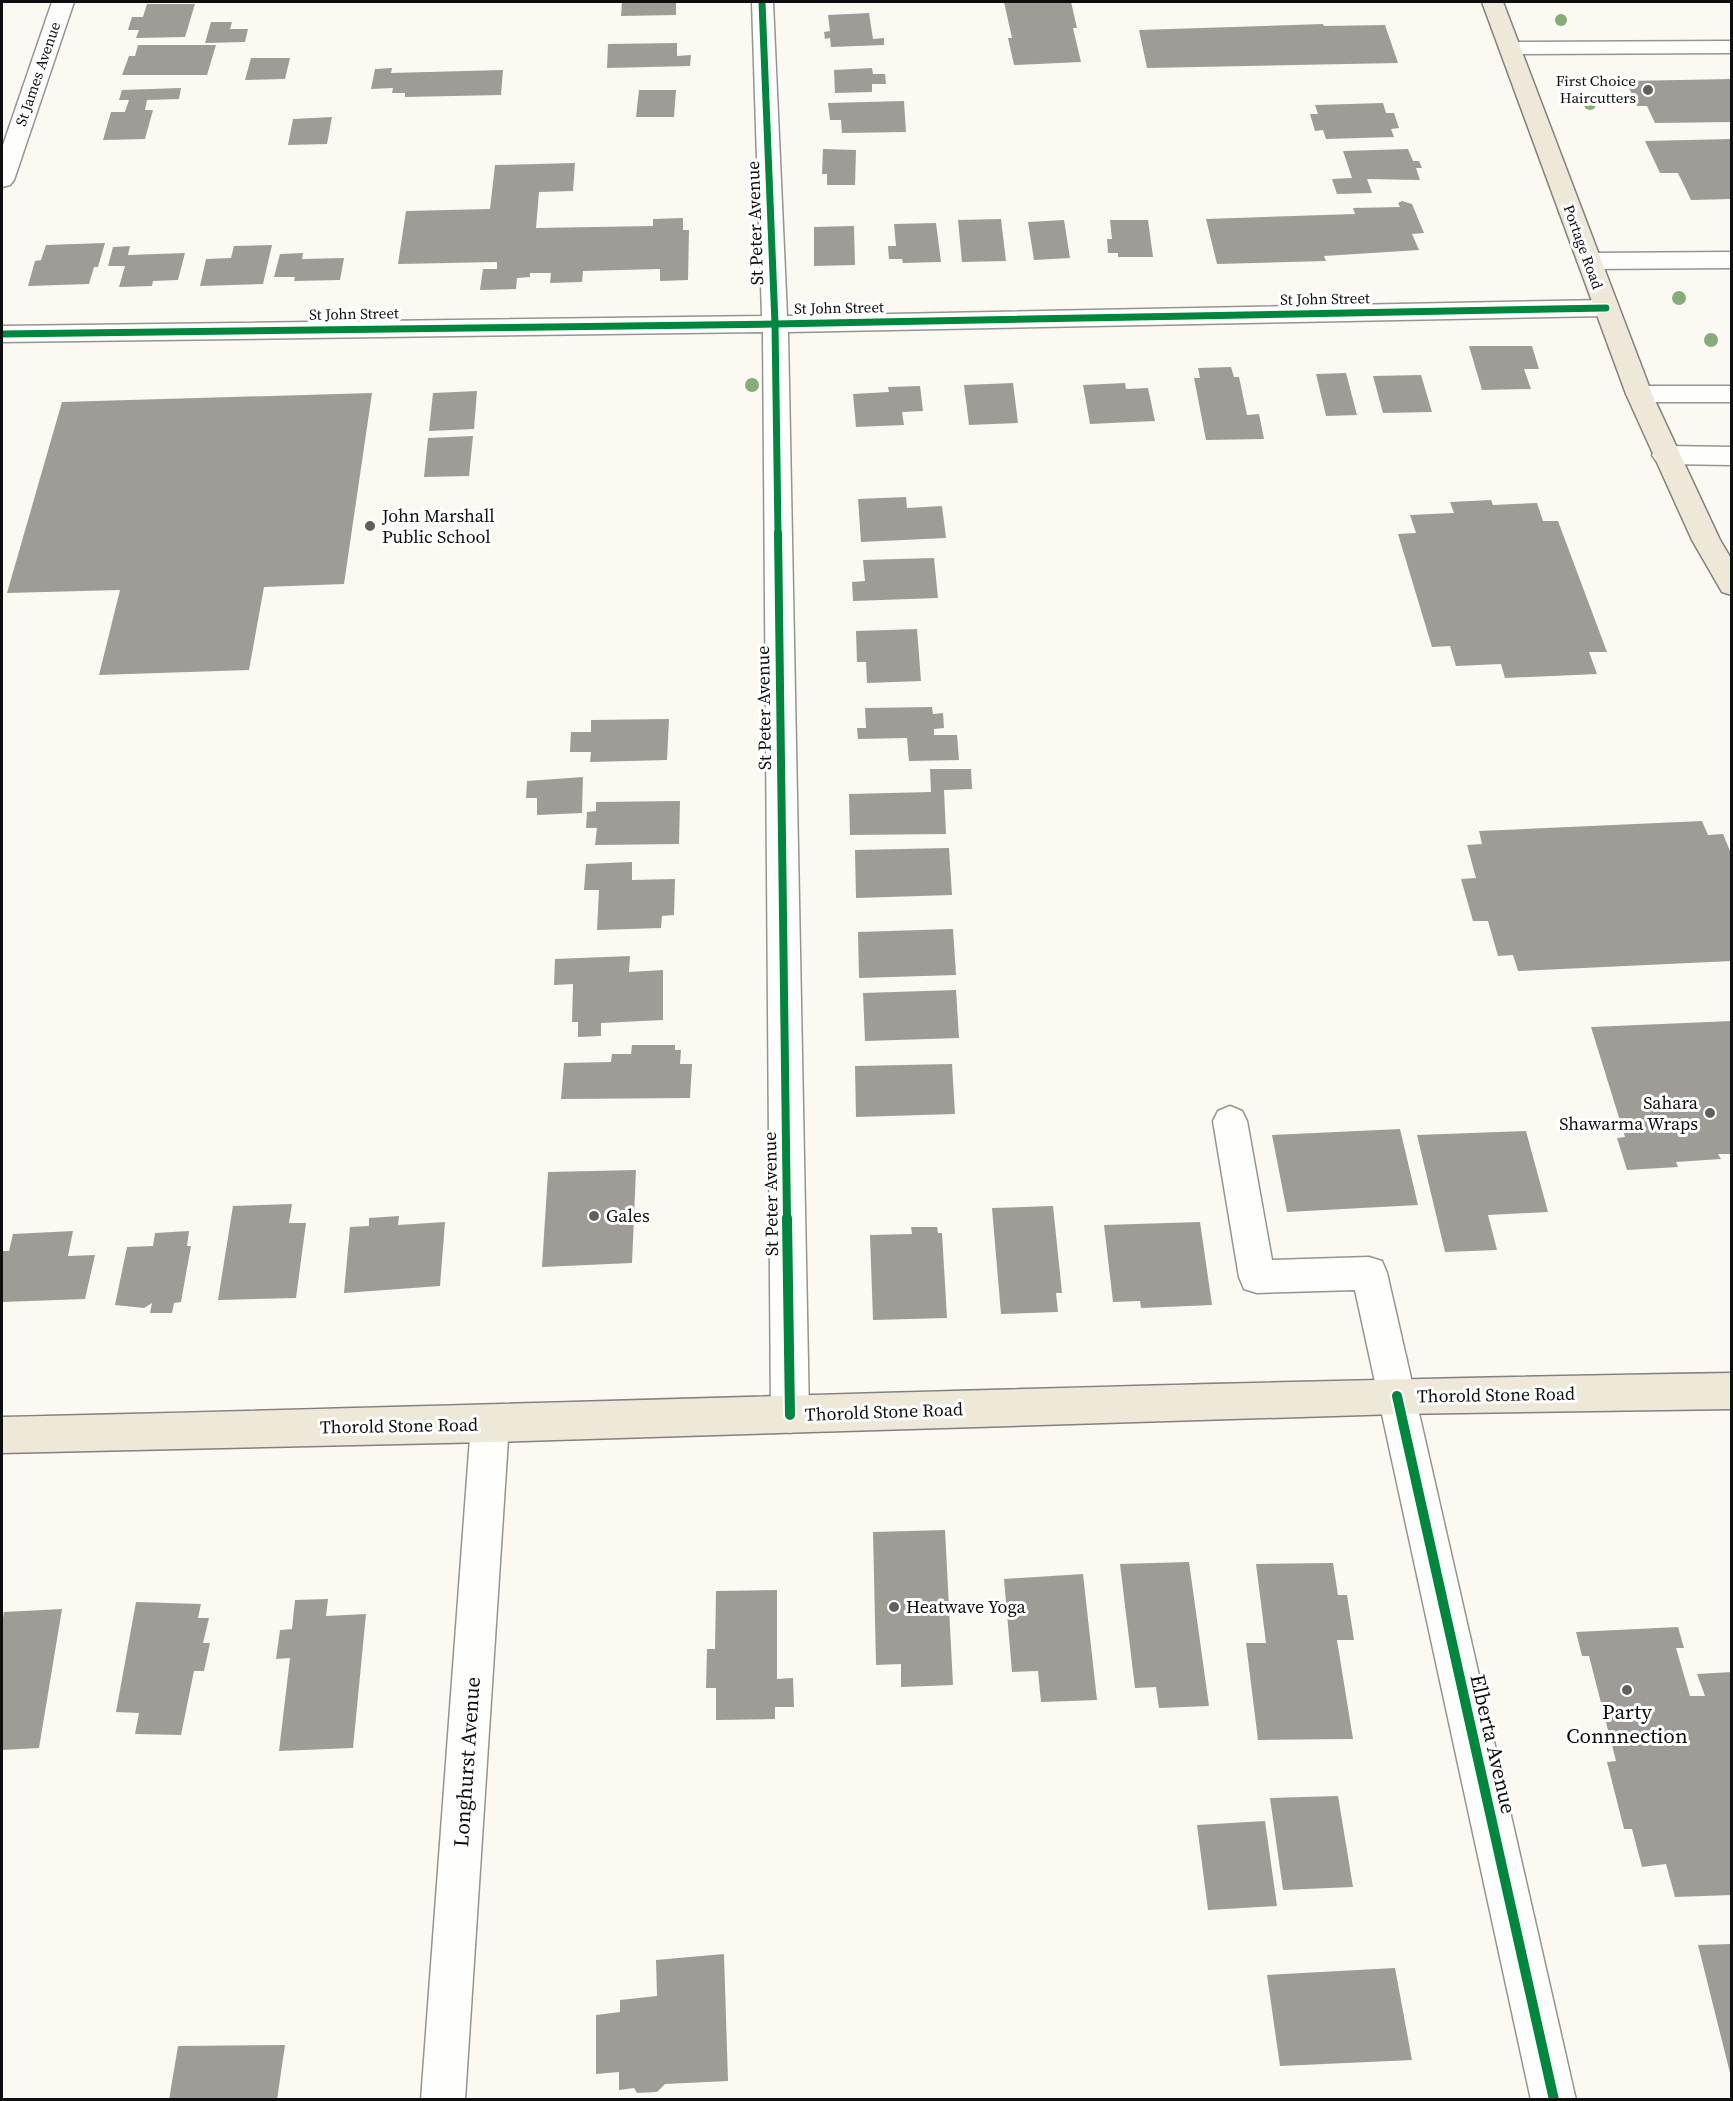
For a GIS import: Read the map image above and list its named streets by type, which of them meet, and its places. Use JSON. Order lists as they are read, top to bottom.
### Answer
{
  "streets": {
    "main road": ["Portage Road", "Thorold Stone Road"],
    "street": [
      "St James Avenue",
      "St Peter Avenue",
      "St John Street",
      "Elberta Avenue",
      "Longhurst Avenue"
    ]
  },
  "crossings": [
    ["St Peter Avenue", "St John Street"],
    ["St Peter Avenue", "Thorold Stone Road"],
    ["Portage Road", "St John Street"],
    ["Thorold Stone Road", "Elberta Avenue"],
    ["Thorold Stone Road", "Longhurst Avenue"]
  ],
  "places": [
    "First Choice Haircutters",
    "John Marshall Public School",
    "Sahara Shawarma Wraps",
    "Gales",
    "Heatwave Yoga",
    "Party Connnection"
  ]
}
